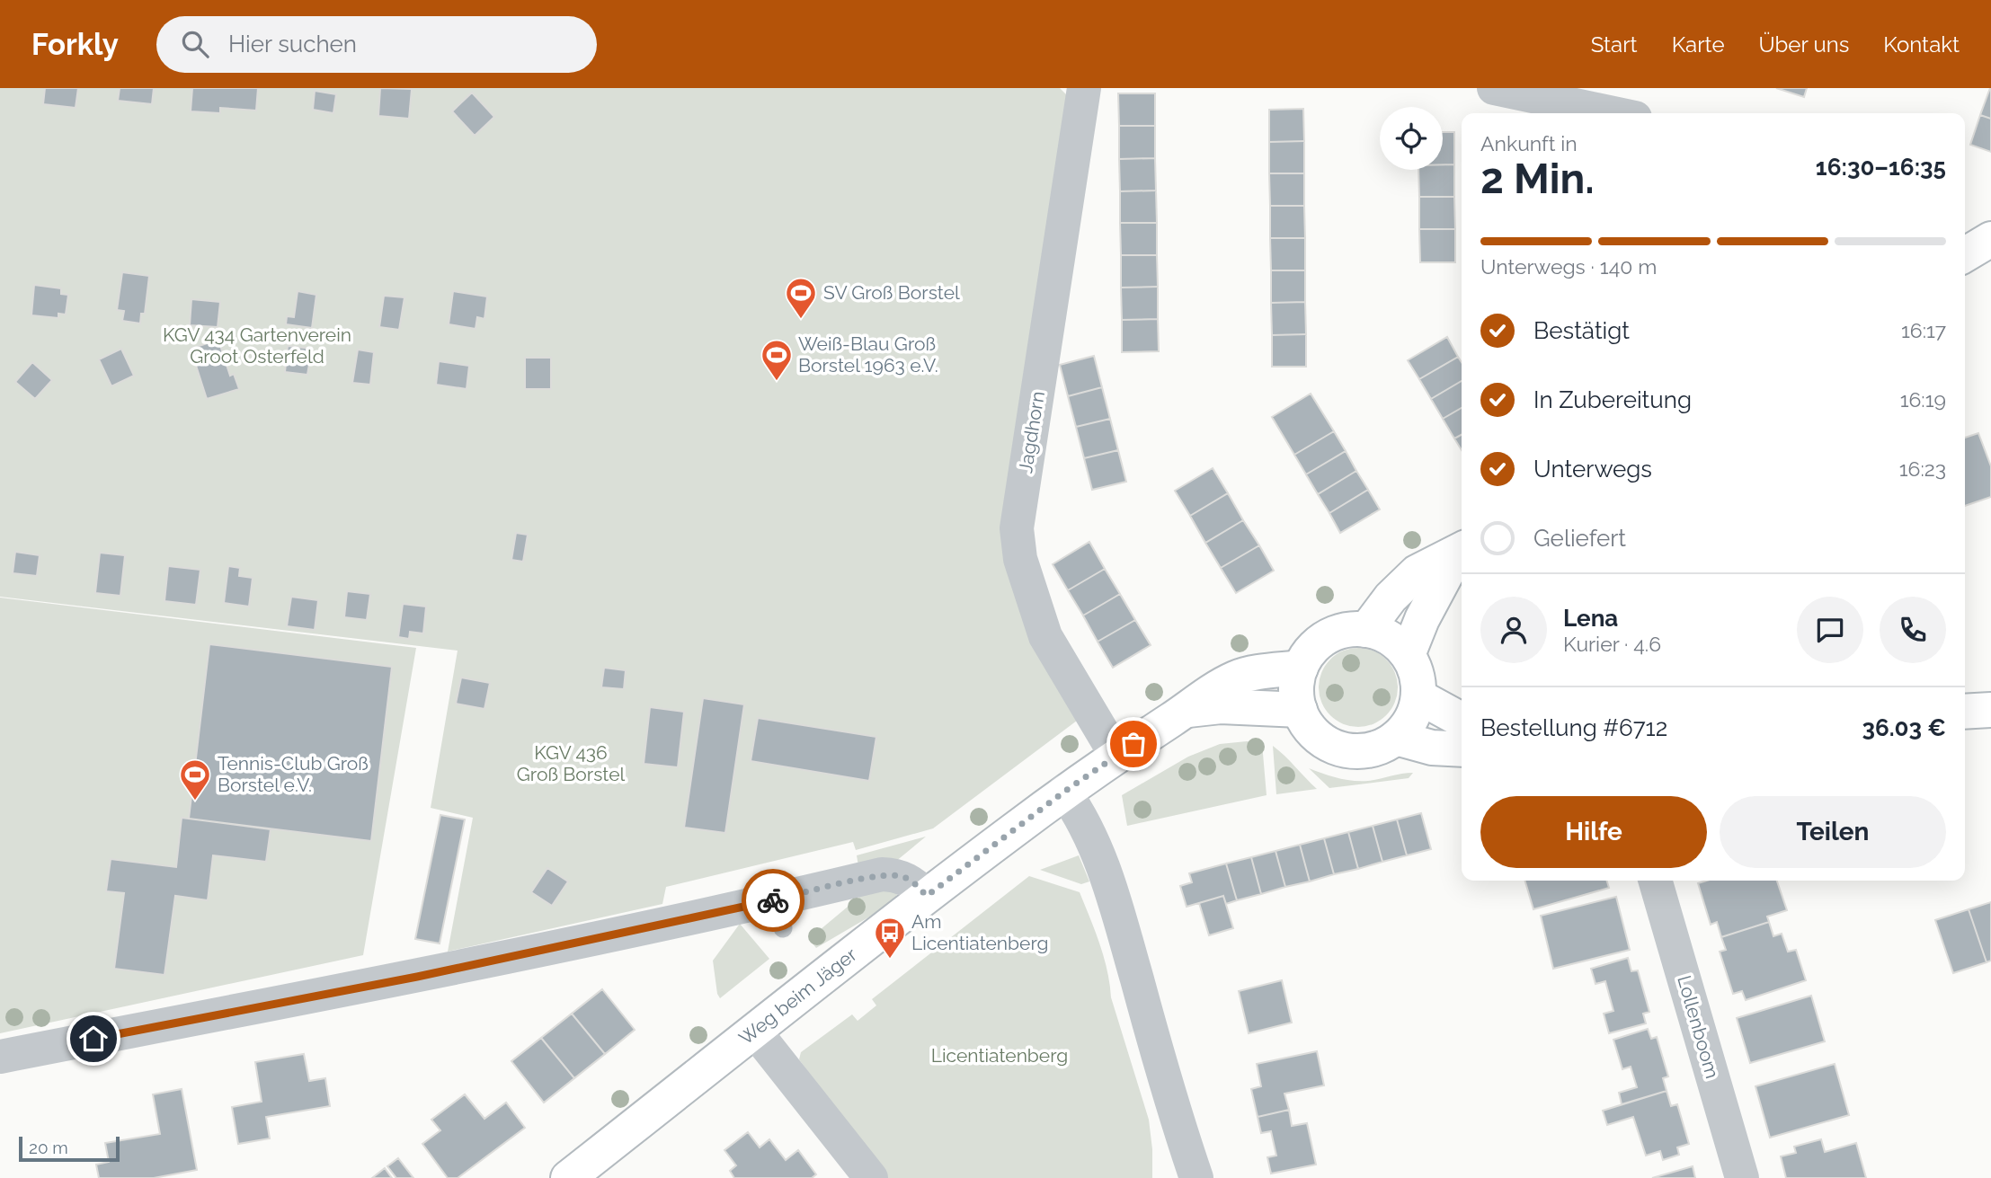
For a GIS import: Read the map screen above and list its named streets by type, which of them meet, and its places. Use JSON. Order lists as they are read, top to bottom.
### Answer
{
  "streets": {
    "street": ["Jagdhorn", "Weg beim Jäger", "Lollenboom"]
  },
  "crossings": [
    ["Jagdhorn", "Weg beim Jäger"]
  ],
  "parks": ["KGV 434 Gartenverein Groot Osterfeld", "KGV 436 Groß Borstel", "Licentiatenberg"],
  "places": {
    "sports": ["SV Groß Borstel", "Weiß-Blau Groß Borstel 1963 e.V.", "Tennis-Club Groß Borstel e.V."],
    "bus stop": ["Am Licentiatenberg"]
  },
  "scale_bar": "20 m",
  "page": {
    "header": "Forkly",
    "search": "Hier suchen",
    "nav": [
      "Start",
      "Karte",
      "Über uns",
      "Kontakt"
    ],
    "heading": ["2 Min.", "Ankunft in", "16:30–16:35"],
    "panel": [
      "Lena",
      "Kurier · 4.6",
      "Bestellung #6712",
      "36.03 €"
    ],
    "bar": "Unterwegs · 140 m",
    "list": [
      ["Bestätigt", "16:17"],
      ["In Zubereitung", "16:19"],
      ["Unterwegs", "16:23"],
      "Geliefert"
    ],
    "buttons": ["Hilfe", "Teilen"],
    "scale": "20 m"
  }
}
